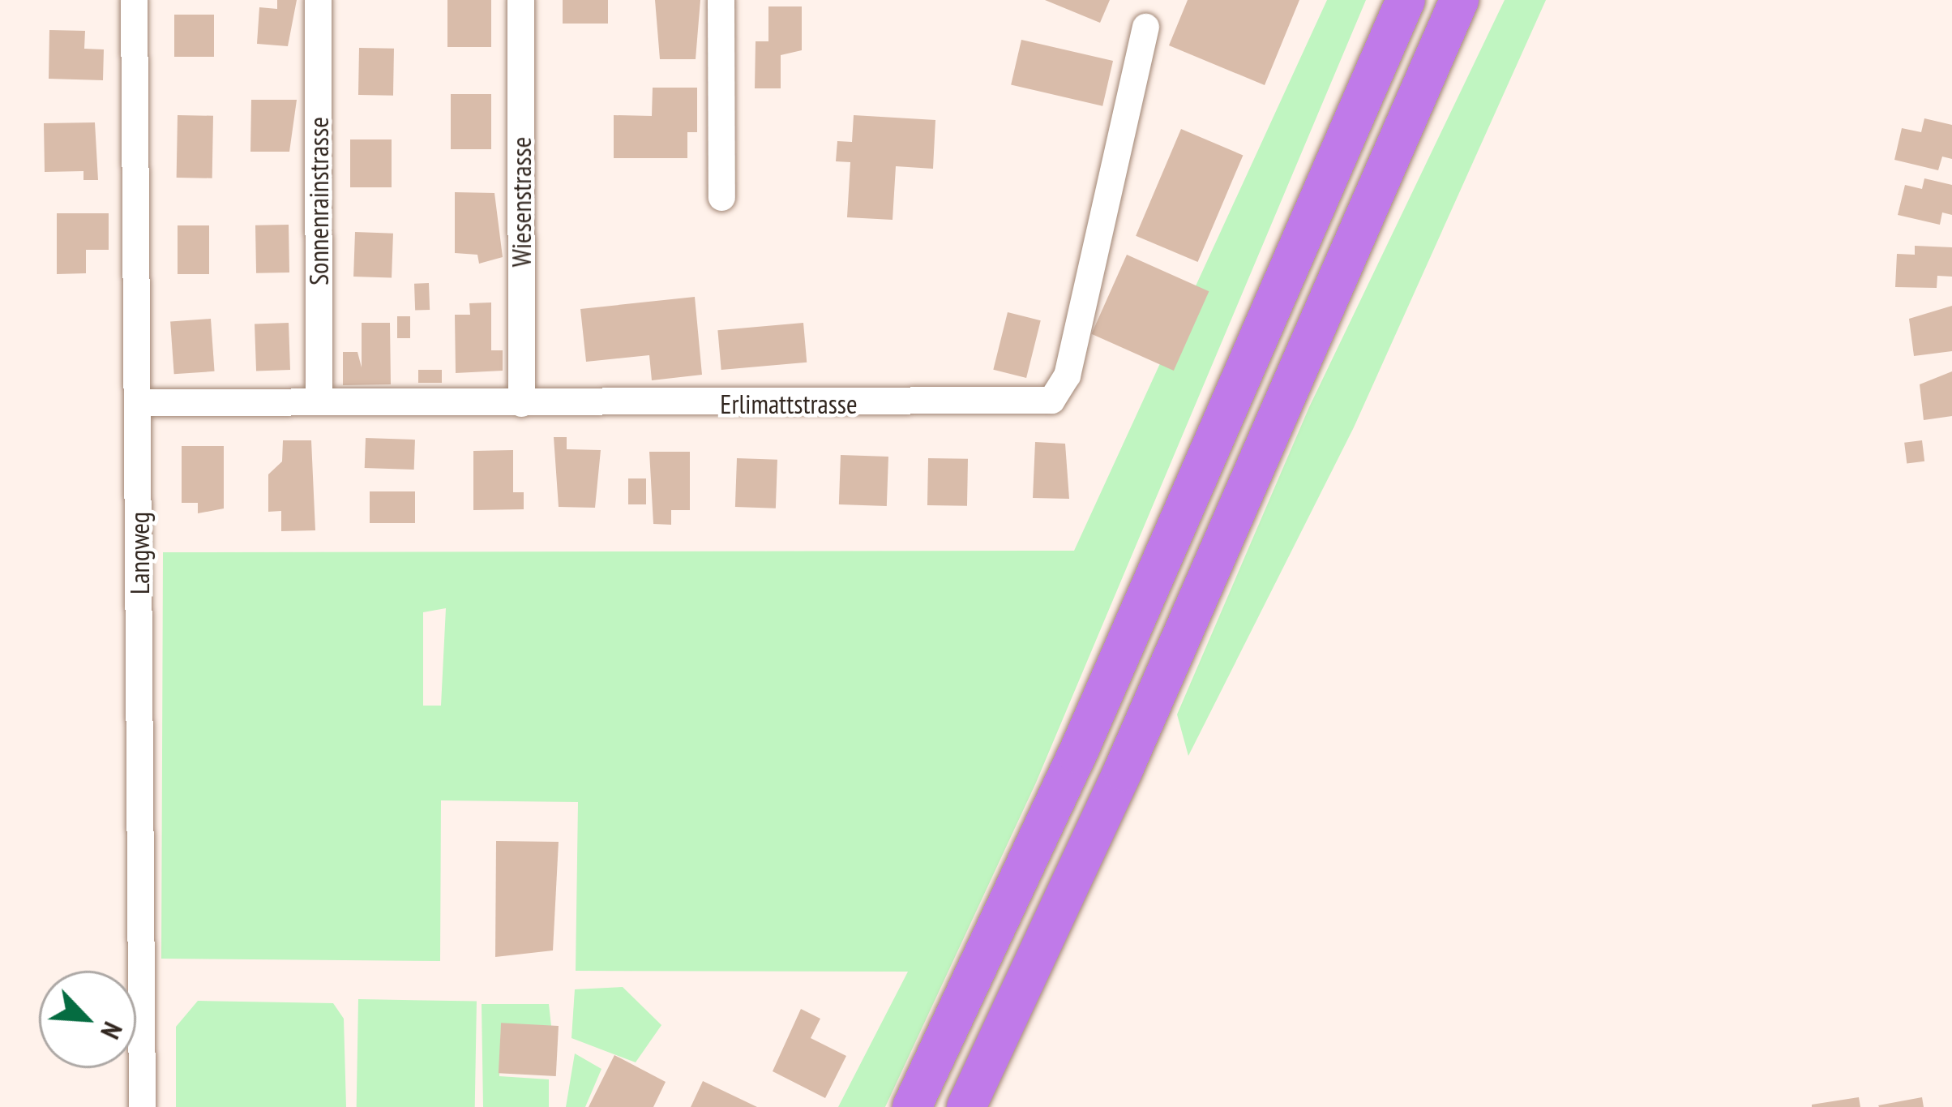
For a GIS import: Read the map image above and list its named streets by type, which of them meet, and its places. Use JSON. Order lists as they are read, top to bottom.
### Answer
{
  "streets": {
    "street": [
      "Sonnenrainstrasse",
      "Wiesenstrasse",
      "Erlimattstrasse",
      "Langweg"
    ]
  },
  "crossings": [
    ["Sonnenrainstrasse", "Erlimattstrasse"],
    ["Wiesenstrasse", "Erlimattstrasse"],
    ["Erlimattstrasse", "Langweg"]
  ],
  "north": "bottom right"
}
